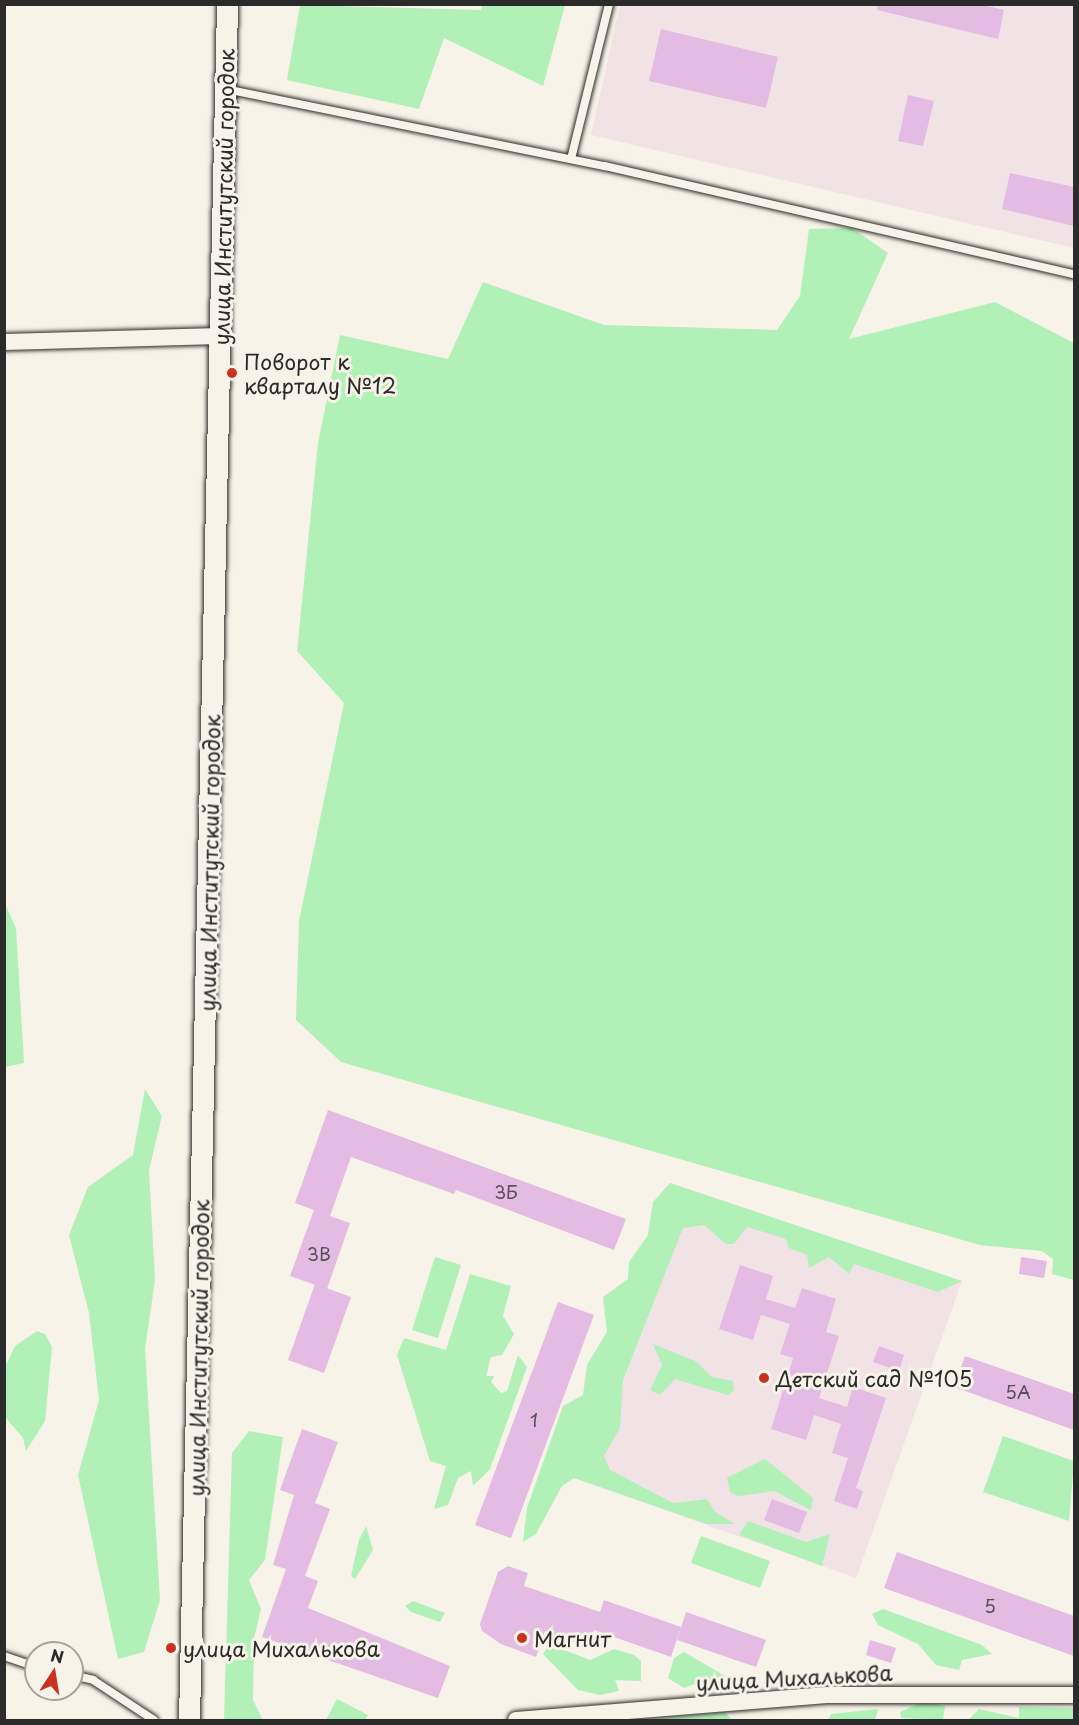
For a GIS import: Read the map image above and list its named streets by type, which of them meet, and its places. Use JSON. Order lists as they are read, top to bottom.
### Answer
{
  "streets": {
    "street": ["улица Институтский городок", "улица Михалькова"]
  },
  "places": [
    "Поворот к кварталу №12",
    "Детский сад №105",
    "Магнит",
    "улица Михалькова"
  ],
  "house_numbers": [
    "3Б",
    "3В",
    "5А",
    "1",
    "5"
  ],
  "north": "top"
}
